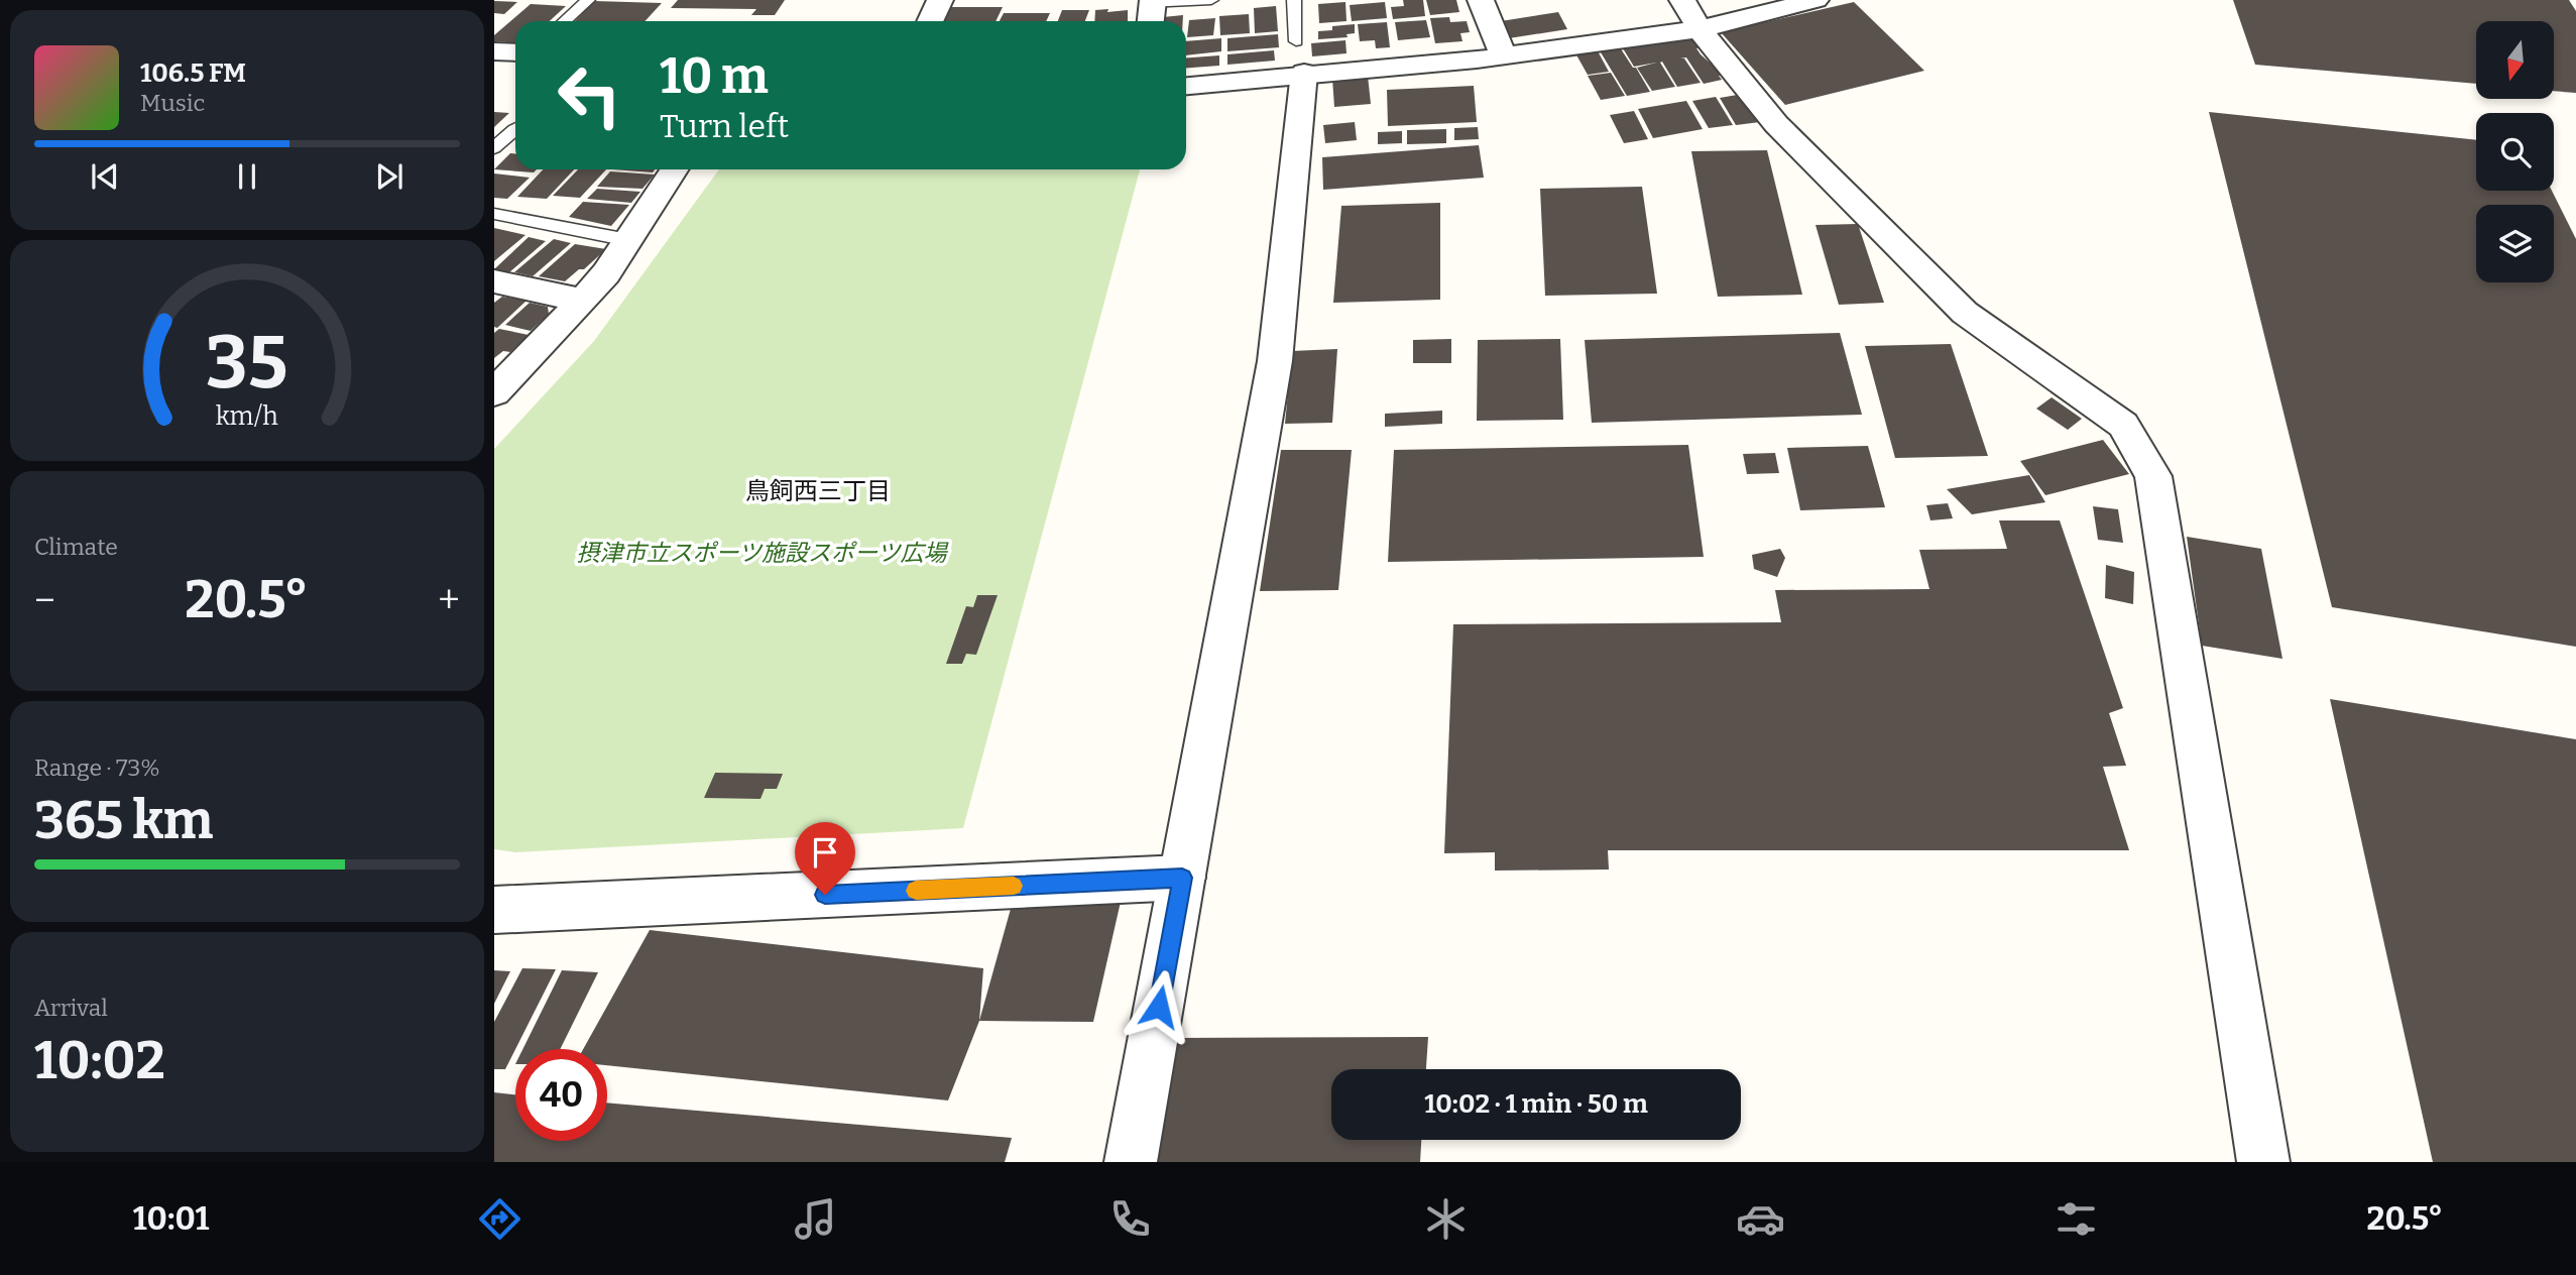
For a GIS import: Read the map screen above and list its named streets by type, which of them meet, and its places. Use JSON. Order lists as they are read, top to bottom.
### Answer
{
  "districts": ["鳥飼西三丁目"],
  "parks": ["摂津市立スポーツ施設スポーツ広場"],
  "north": "bottom",
  "page": {
    "turn": ["10 m", "Turn left"],
    "song": ["106.5 FM", "Music"],
    "tile": [
      "Climate",
      ["Range · 73%", "365 km"],
      ["Arrival", "10:02"]
    ],
    "heat": ["−", "20.5°", "+"],
    "limit": "40",
    "trip": "10:02 · 1 min · 50 m",
    "tabs": ["10:01", "20.5°"],
    "gauge": ["35", "km/h"]
  }
}
